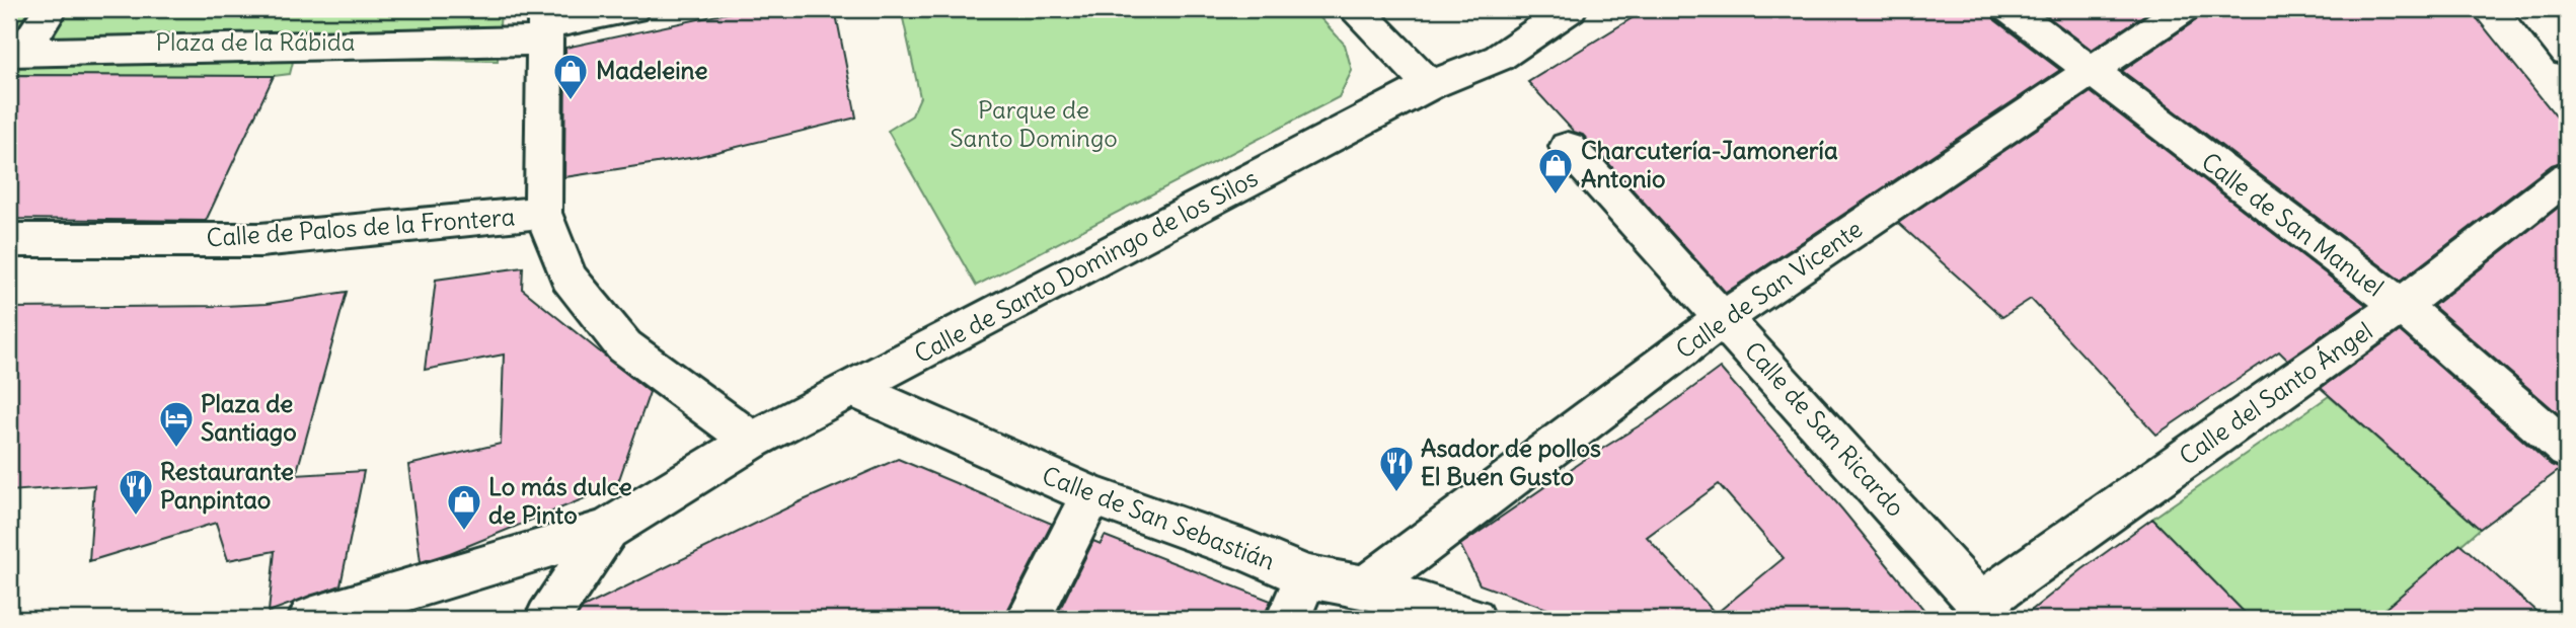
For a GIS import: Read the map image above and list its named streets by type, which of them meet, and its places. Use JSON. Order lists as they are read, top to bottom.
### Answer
{
  "streets": {
    "street": [
      "Calle de San Manuel",
      "Calle de Palos de la Frontera",
      "Calle de Santo Domingo de los Silos",
      "Calle de San Vicente",
      "Calle del Santo Ángel",
      "Calle de San Ricardo",
      "Calle de San Sebastián"
    ]
  },
  "crossings": [
    ["Calle de San Manuel", "Calle de San Vicente"],
    ["Calle de San Manuel", "Calle del Santo Ángel"],
    ["Calle de Santo Domingo de los Silos", "Calle de San Sebastián"],
    ["Calle de San Vicente", "Calle de San Ricardo"],
    ["Calle de San Vicente", "Calle de San Sebastián"],
    ["Calle del Santo Ángel", "Calle de San Ricardo"]
  ],
  "parks": ["Plaza de la Rábida", "Parque de Santo Domingo"],
  "places": {
    "shop": ["Madeleine", "Charcutería-Jamonería Antonio", "Lo más dulce de Pinto"],
    "hotel": ["Plaza de Santiago"],
    "restaurant": ["Asador de pollos El Buen Gusto", "Restaurante Panpintao"]
  }
}
